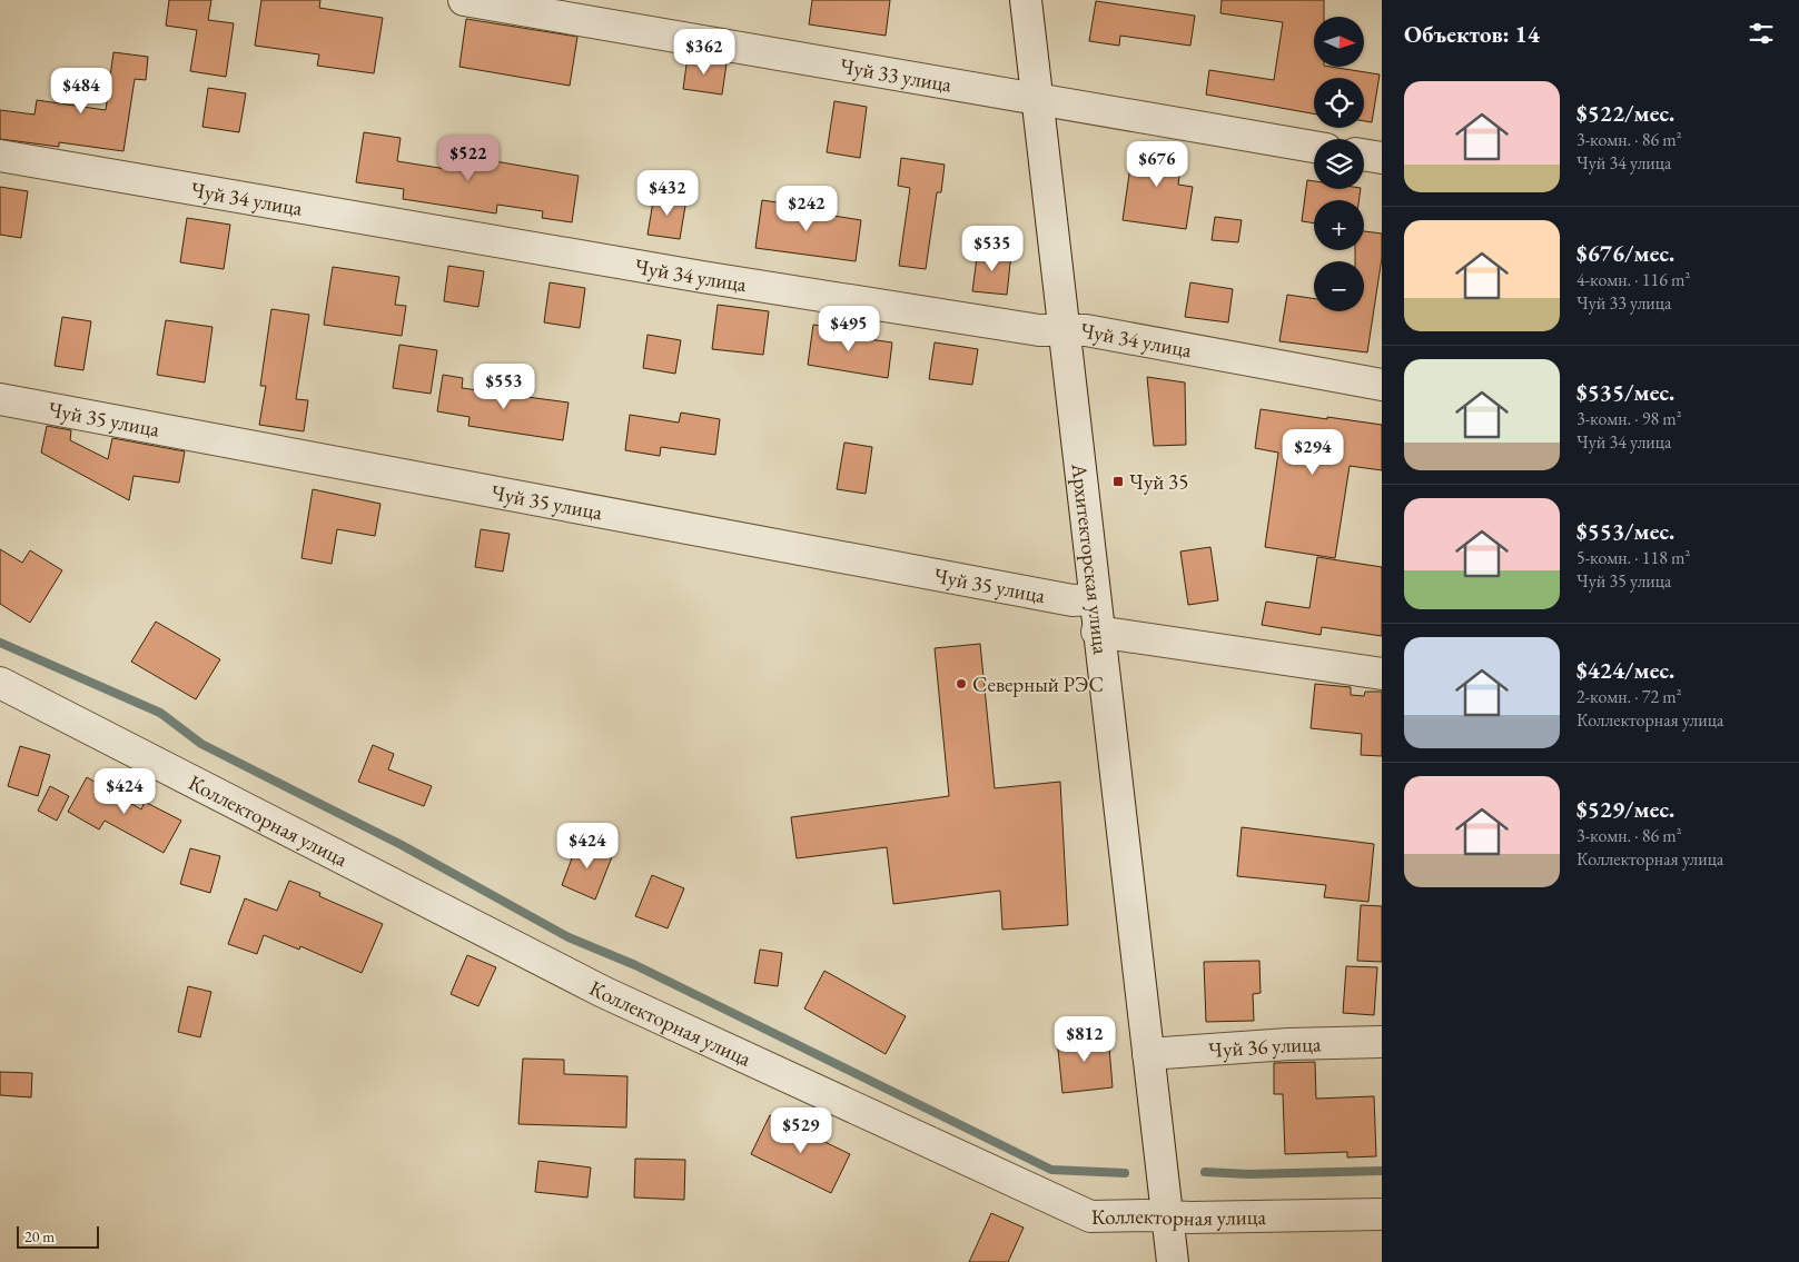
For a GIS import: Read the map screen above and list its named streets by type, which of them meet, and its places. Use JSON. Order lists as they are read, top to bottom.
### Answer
{
  "streets": {
    "street": [
      "Чуй 33 улица",
      "Чуй 34 улица",
      "Чуй 35 улица",
      "Архитекторская улица",
      "Коллекторная улица",
      "Чуй 36 улица"
    ]
  },
  "crossings": [
    ["Чуй 33 улица", "Архитекторская улица"],
    ["Чуй 34 улица", "Архитекторская улица"],
    ["Чуй 35 улица", "Архитекторская улица"],
    ["Архитекторская улица", "Коллекторная улица"],
    ["Архитекторская улица", "Чуй 36 улица"]
  ],
  "places": {
    "transit": ["Чуй 35"],
    "other": ["Северный РЭС"]
  },
  "scale_bar": "20 m",
  "north": "right",
  "page": {
    "heading": "Объектов: 14",
    "map_buttons": ["+", "−"],
    "price": [
      "$362",
      "$484",
      "$522",
      "$676",
      "$432",
      "$242",
      "$535",
      "$495",
      "$553",
      "$294",
      "$424",
      "$424",
      "$812",
      "$529"
    ],
    "list": [
      {
        "name": "$522/мес.",
        "note": "3-комн. · 86 m² · Чуй 34 улица"
      },
      {
        "name": "$676/мес.",
        "note": "4-комн. · 116 m² · Чуй 33 улица"
      },
      {
        "name": "$535/мес.",
        "note": "3-комн. · 98 m² · Чуй 34 улица"
      },
      {
        "name": "$553/мес.",
        "note": "5-комн. · 118 m² · Чуй 35 улица"
      },
      {
        "name": "$424/мес.",
        "note": "2-комн. · 72 m² · Коллекторная улица"
      },
      {
        "name": "$529/мес.",
        "note": "3-комн. · 86 m² · Коллекторная улица"
      }
    ],
    "scale": "20 m"
  }
}
